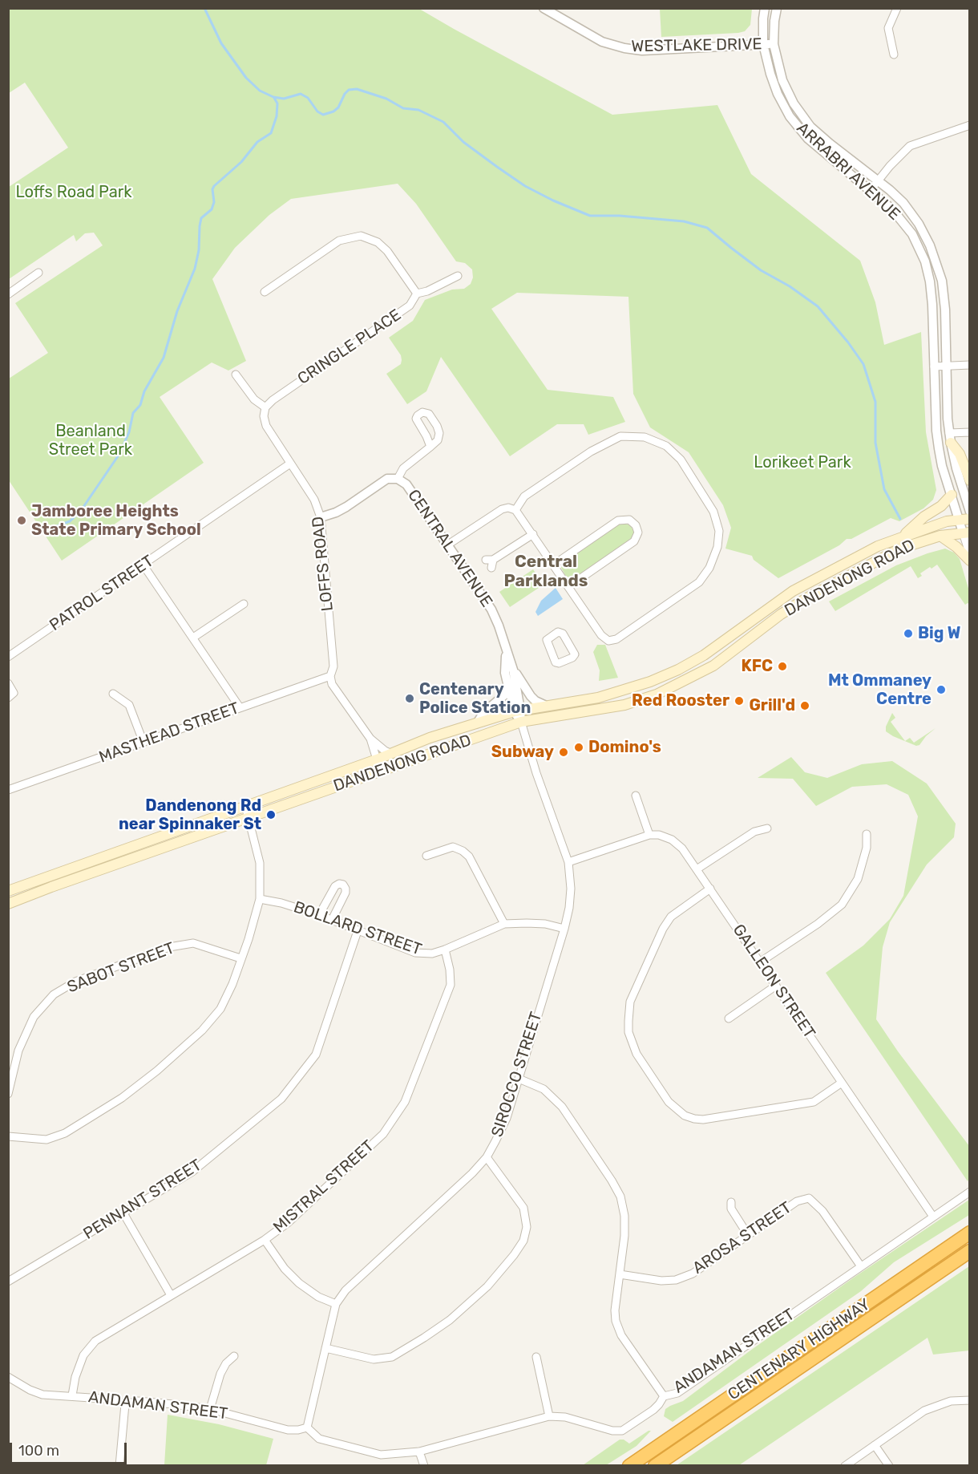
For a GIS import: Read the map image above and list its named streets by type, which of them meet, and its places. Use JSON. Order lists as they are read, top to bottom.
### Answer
{
  "streets": {
    "highway": ["CENTENARY HIGHWAY"],
    "main road": ["DANDENONG ROAD"],
    "street": [
      "WESTLAKE DRIVE",
      "ARRABRI AVENUE",
      "CRINGLE PLACE",
      "CENTRAL AVENUE",
      "LOFFS ROAD",
      "PATROL STREET",
      "MASTHEAD STREET",
      "BOLLARD STREET",
      "SABOT STREET",
      "GALLEON STREET",
      "SIROCCO STREET",
      "MISTRAL STREET",
      "PENNANT STREET",
      "AROSA STREET",
      "ANDAMAN STREET"
    ]
  },
  "crossings": [
    ["WESTLAKE DRIVE", "ARRABRI AVENUE"],
    ["ARRABRI AVENUE", "DANDENONG ROAD"],
    ["CRINGLE PLACE", "LOFFS ROAD"],
    ["CENTRAL AVENUE", "LOFFS ROAD"],
    ["CENTRAL AVENUE", "DANDENONG ROAD"],
    ["CENTRAL AVENUE", "SIROCCO STREET"],
    ["LOFFS ROAD", "PATROL STREET"],
    ["LOFFS ROAD", "MASTHEAD STREET"],
    ["DANDENONG ROAD", "SIROCCO STREET"],
    ["BOLLARD STREET", "SIROCCO STREET"],
    ["BOLLARD STREET", "MISTRAL STREET"],
    ["BOLLARD STREET", "PENNANT STREET"],
    ["GALLEON STREET", "ANDAMAN STREET"],
    ["SIROCCO STREET", "ANDAMAN STREET"],
    ["MISTRAL STREET", "ANDAMAN STREET"],
    ["AROSA STREET", "ANDAMAN STREET"]
  ],
  "districts": ["Central Parklands"],
  "parks": ["Loffs Road Park", "Beanland Street Park", "Lorikeet Park"],
  "places": [
    "Jamboree Heights State Primary School",
    "Big W",
    "KFC",
    "Mt Ommaney Centre",
    "Centenary Police Station",
    "Red Rooster",
    "Grill'd",
    "Domino's",
    "Subway",
    "Dandenong Rd near Spinnaker St"
  ],
  "scale_bar": "100 m"
}
